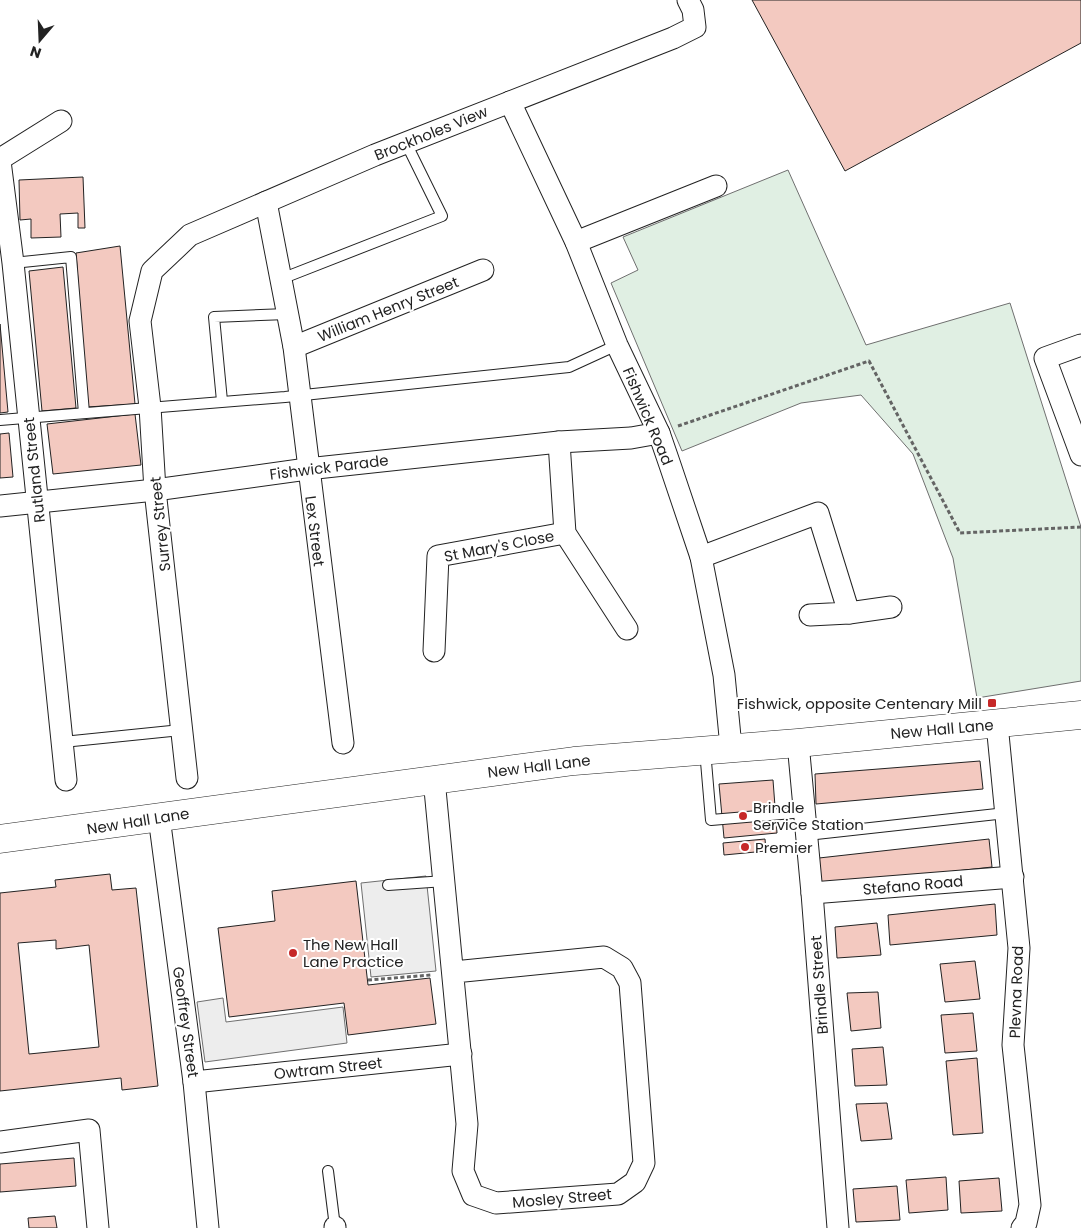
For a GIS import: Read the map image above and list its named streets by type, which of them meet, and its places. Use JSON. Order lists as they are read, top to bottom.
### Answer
{
  "streets": {
    "highway": ["New Hall Lane"],
    "street": [
      "Brockholes View",
      "William Henry Street",
      "Fishwick Road",
      "Fishwick Parade",
      "Rutland Street",
      "Surrey Street",
      "Lex Street",
      "St Mary's Close",
      "Stefano Road",
      "Brindle Street",
      "Plevna Road",
      "Geoffrey Street",
      "Owtram Street",
      "Mosley Street"
    ]
  },
  "crossings": [
    ["Brockholes View", "Fishwick Road"],
    ["Brockholes View", "Surrey Street"],
    ["Brockholes View", "Lex Street"],
    ["William Henry Street", "Lex Street"],
    ["Fishwick Road", "Fishwick Parade"],
    ["Fishwick Road", "New Hall Lane"],
    ["Fishwick Parade", "Rutland Street"],
    ["Fishwick Parade", "Surrey Street"],
    ["Fishwick Parade", "Lex Street"],
    ["Fishwick Parade", "St Mary's Close"],
    ["New Hall Lane", "Brindle Street"],
    ["New Hall Lane", "Plevna Road"],
    ["New Hall Lane", "Geoffrey Street"],
    ["New Hall Lane", "Mosley Street"],
    ["Stefano Road", "Brindle Street"],
    ["Stefano Road", "Plevna Road"],
    ["Geoffrey Street", "Owtram Street"],
    ["Owtram Street", "Mosley Street"]
  ],
  "places": {
    "transit": ["Fishwick, opposite Centenary Mill"],
    "other": ["Brindle Service Station", "Premier", "The New Hall Lane Practice"]
  },
  "north": "bottom"
}
